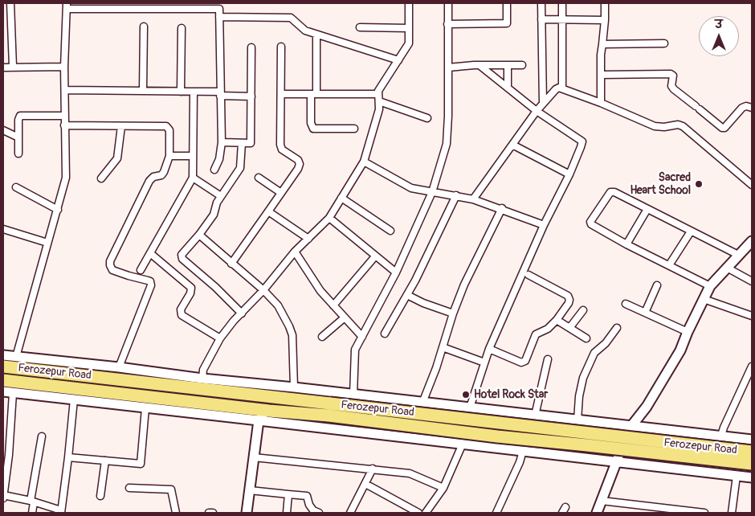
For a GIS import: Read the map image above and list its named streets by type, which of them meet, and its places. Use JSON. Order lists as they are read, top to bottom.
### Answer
{
  "streets": {
    "highway": ["Ferozepur Road"]
  },
  "places": ["Sacred Heart School", "Hotel Rock Star"],
  "north": "top"
}
